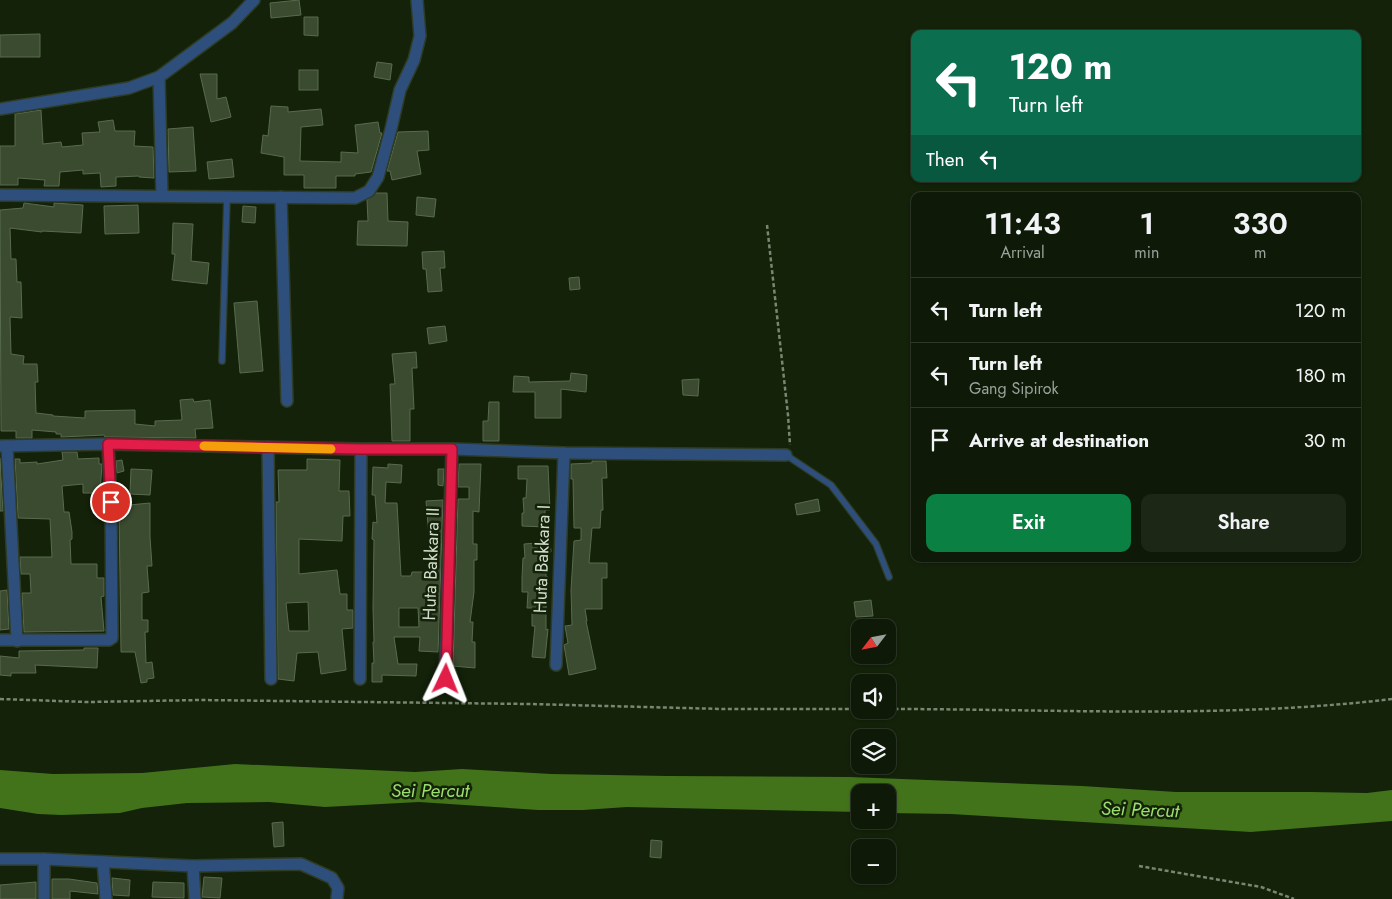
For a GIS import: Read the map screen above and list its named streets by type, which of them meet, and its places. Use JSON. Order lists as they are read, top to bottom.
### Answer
{
  "streets": {
    "street": ["Huta Bakkara I", "Huta Bakkara II"]
  },
  "water": ["Sei Percut"],
  "north": "bottom left",
  "page": {
    "turn": ["120 m", "Turn left"],
    "then": "Then",
    "eta": [
      "11:43",
      "Arrival",
      "1",
      "min",
      "330",
      "m"
    ],
    "list": [
      {
        "name": "Turn left",
        "value": "120 m"
      },
      {
        "name": "Turn left",
        "note": "Gang Sipirok",
        "value": "180 m"
      },
      {
        "name": "Arrive at destination",
        "value": "30 m"
      }
    ],
    "buttons": ["Exit", "Share"],
    "map_buttons": ["+", "−"]
  }
}
